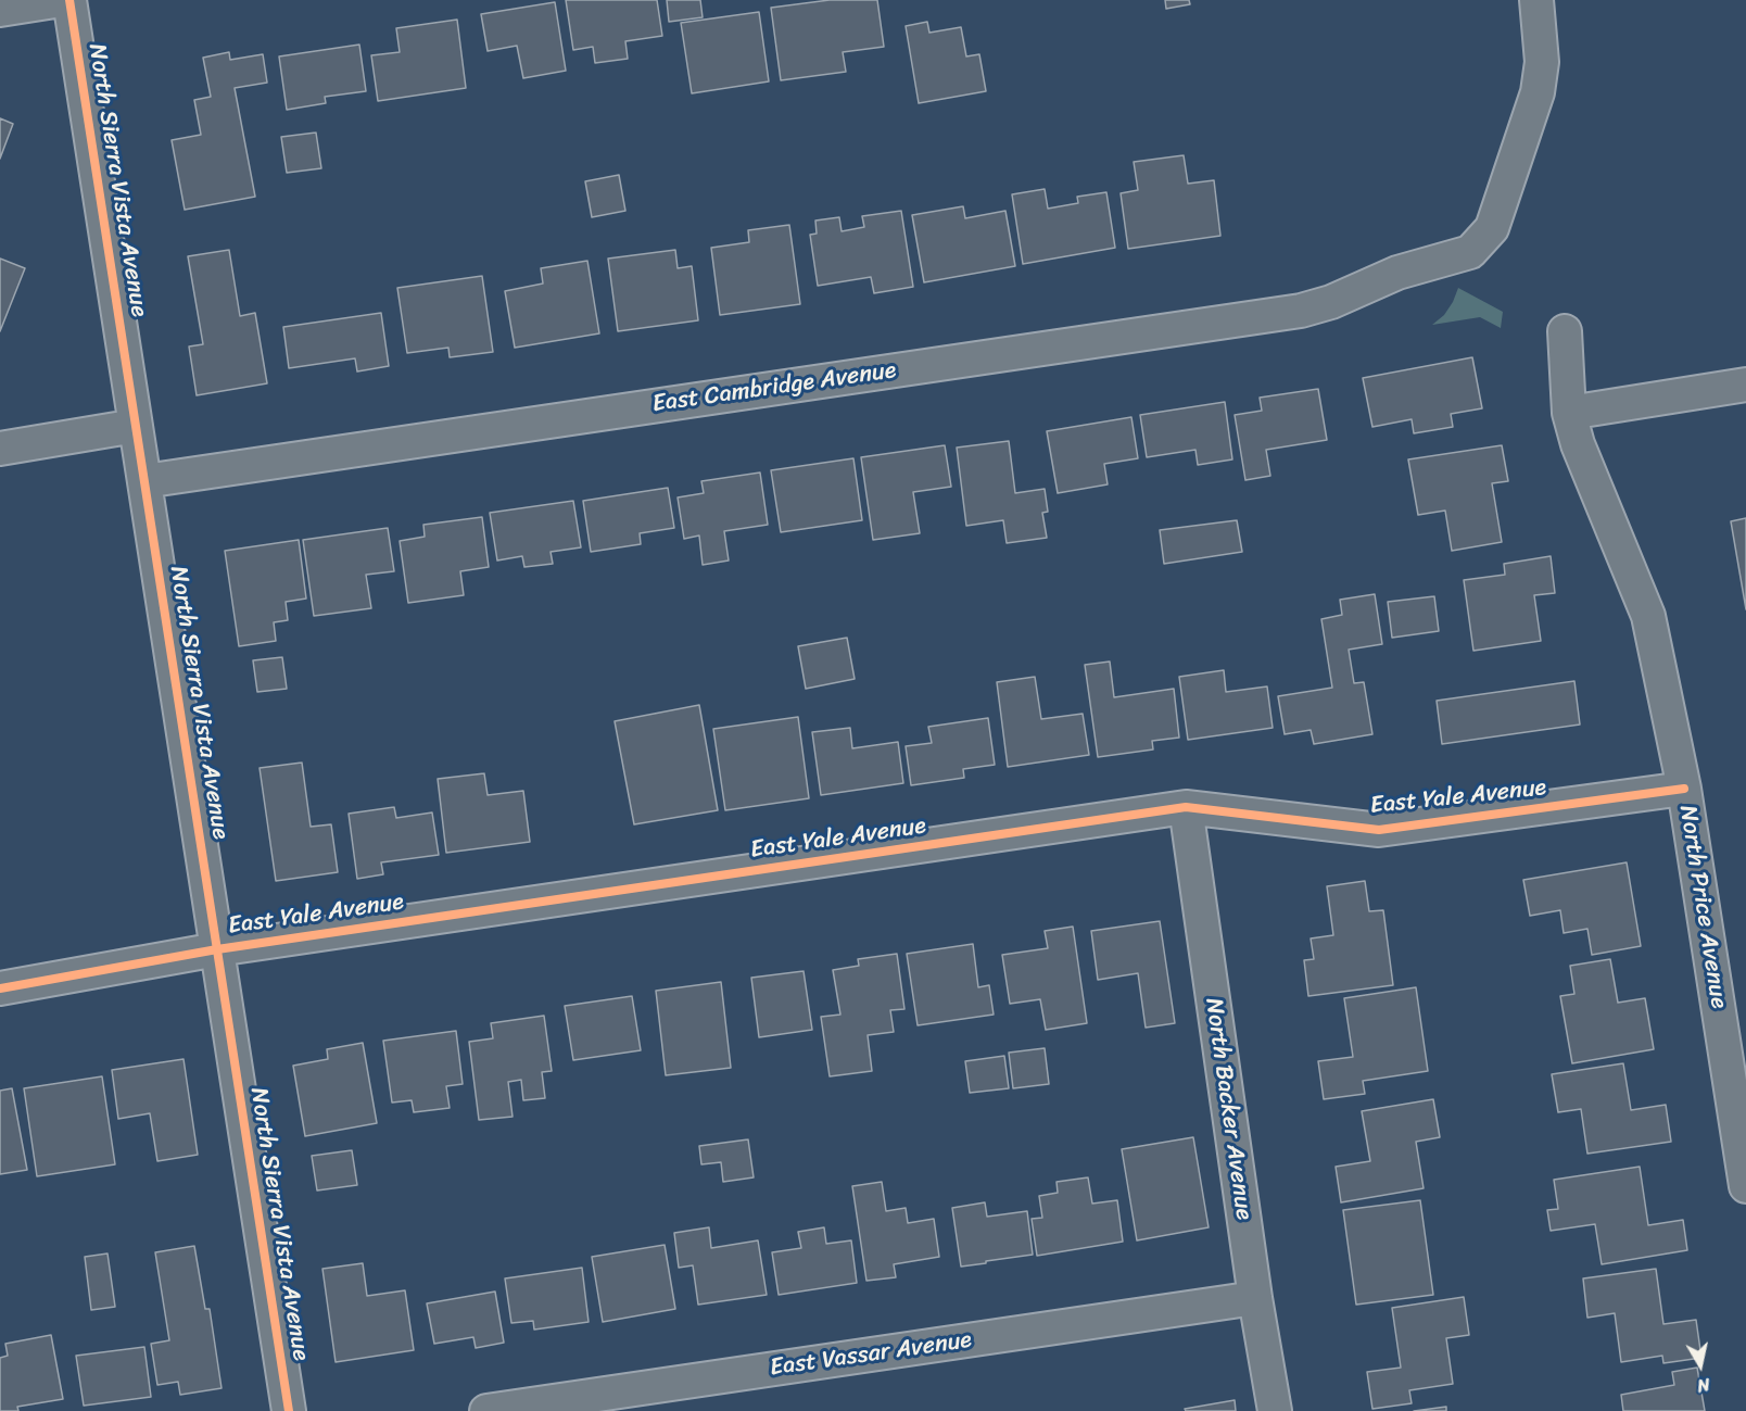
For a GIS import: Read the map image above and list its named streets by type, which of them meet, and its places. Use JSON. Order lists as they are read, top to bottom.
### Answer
{
  "streets": {
    "street": [
      "North Sierra Vista Avenue",
      "East Cambridge Avenue",
      "East Yale Avenue",
      "North Price Avenue",
      "North Backer Avenue",
      "East Vassar Avenue"
    ]
  },
  "crossings": [
    ["North Sierra Vista Avenue", "East Cambridge Avenue"],
    ["North Sierra Vista Avenue", "East Yale Avenue"],
    ["East Yale Avenue", "North Price Avenue"],
    ["East Yale Avenue", "North Backer Avenue"],
    ["North Backer Avenue", "East Vassar Avenue"]
  ],
  "north": "bottom"
}
